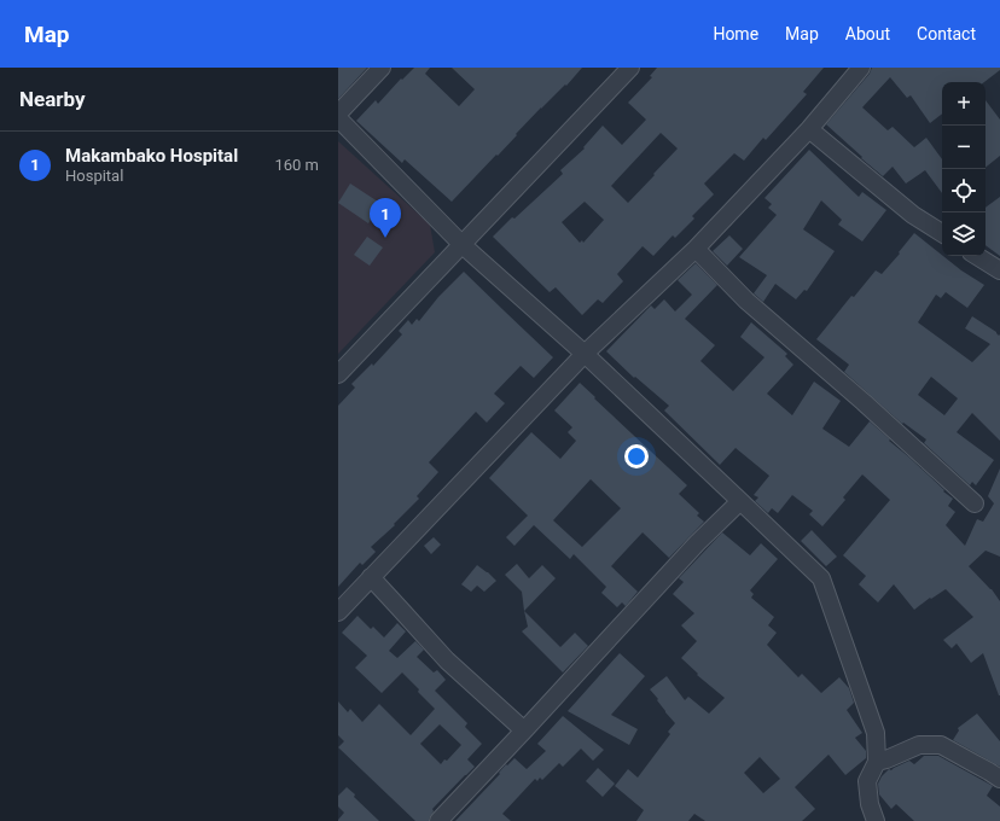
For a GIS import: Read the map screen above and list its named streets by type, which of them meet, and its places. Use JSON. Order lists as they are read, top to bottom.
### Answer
{
  "page": {
    "header": "Map",
    "nav": [
      "Home",
      "Map",
      "About",
      "Contact"
    ],
    "heading": "Nearby",
    "map_buttons": ["+", "−"],
    "list": [
      {
        "mark": "1",
        "name": "Makambako Hospital",
        "note": "Hospital",
        "value": "160 m"
      }
    ],
    "pins": "1"
  }
}
